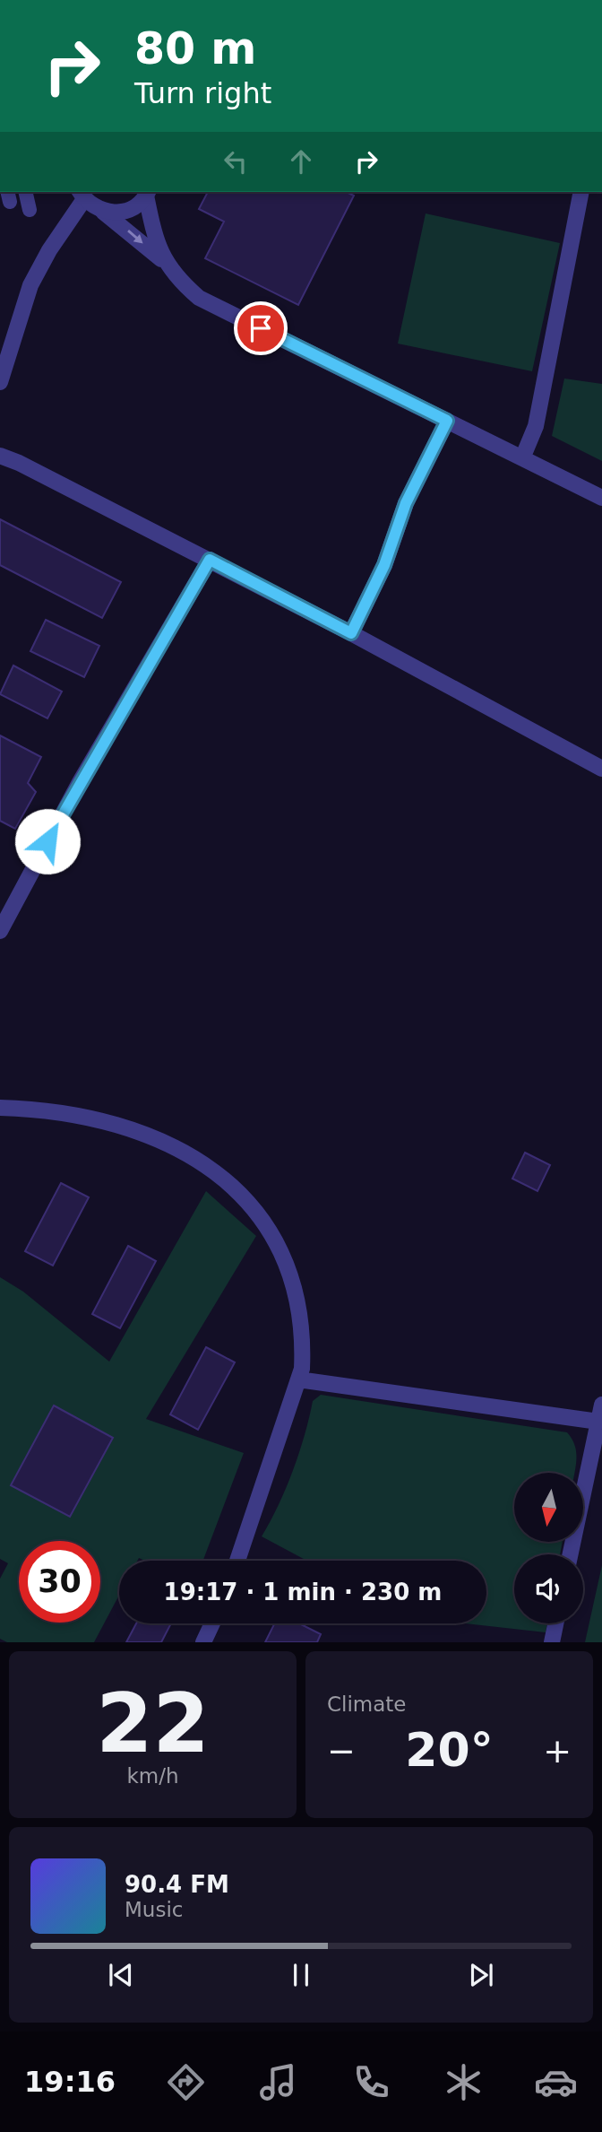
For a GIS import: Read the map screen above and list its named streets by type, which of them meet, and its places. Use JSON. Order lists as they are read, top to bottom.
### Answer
{
  "north": "bottom",
  "page": {
    "turn": ["80 m", "Turn right"],
    "limit": "30",
    "trip": "19:17 · 1 min · 230 m",
    "tile": [
      ["22", "km/h"],
      "Climate"
    ],
    "heat": ["−", "20°", "+"],
    "song": ["90.4 FM", "Music"],
    "tabs": "19:16"
  }
}
